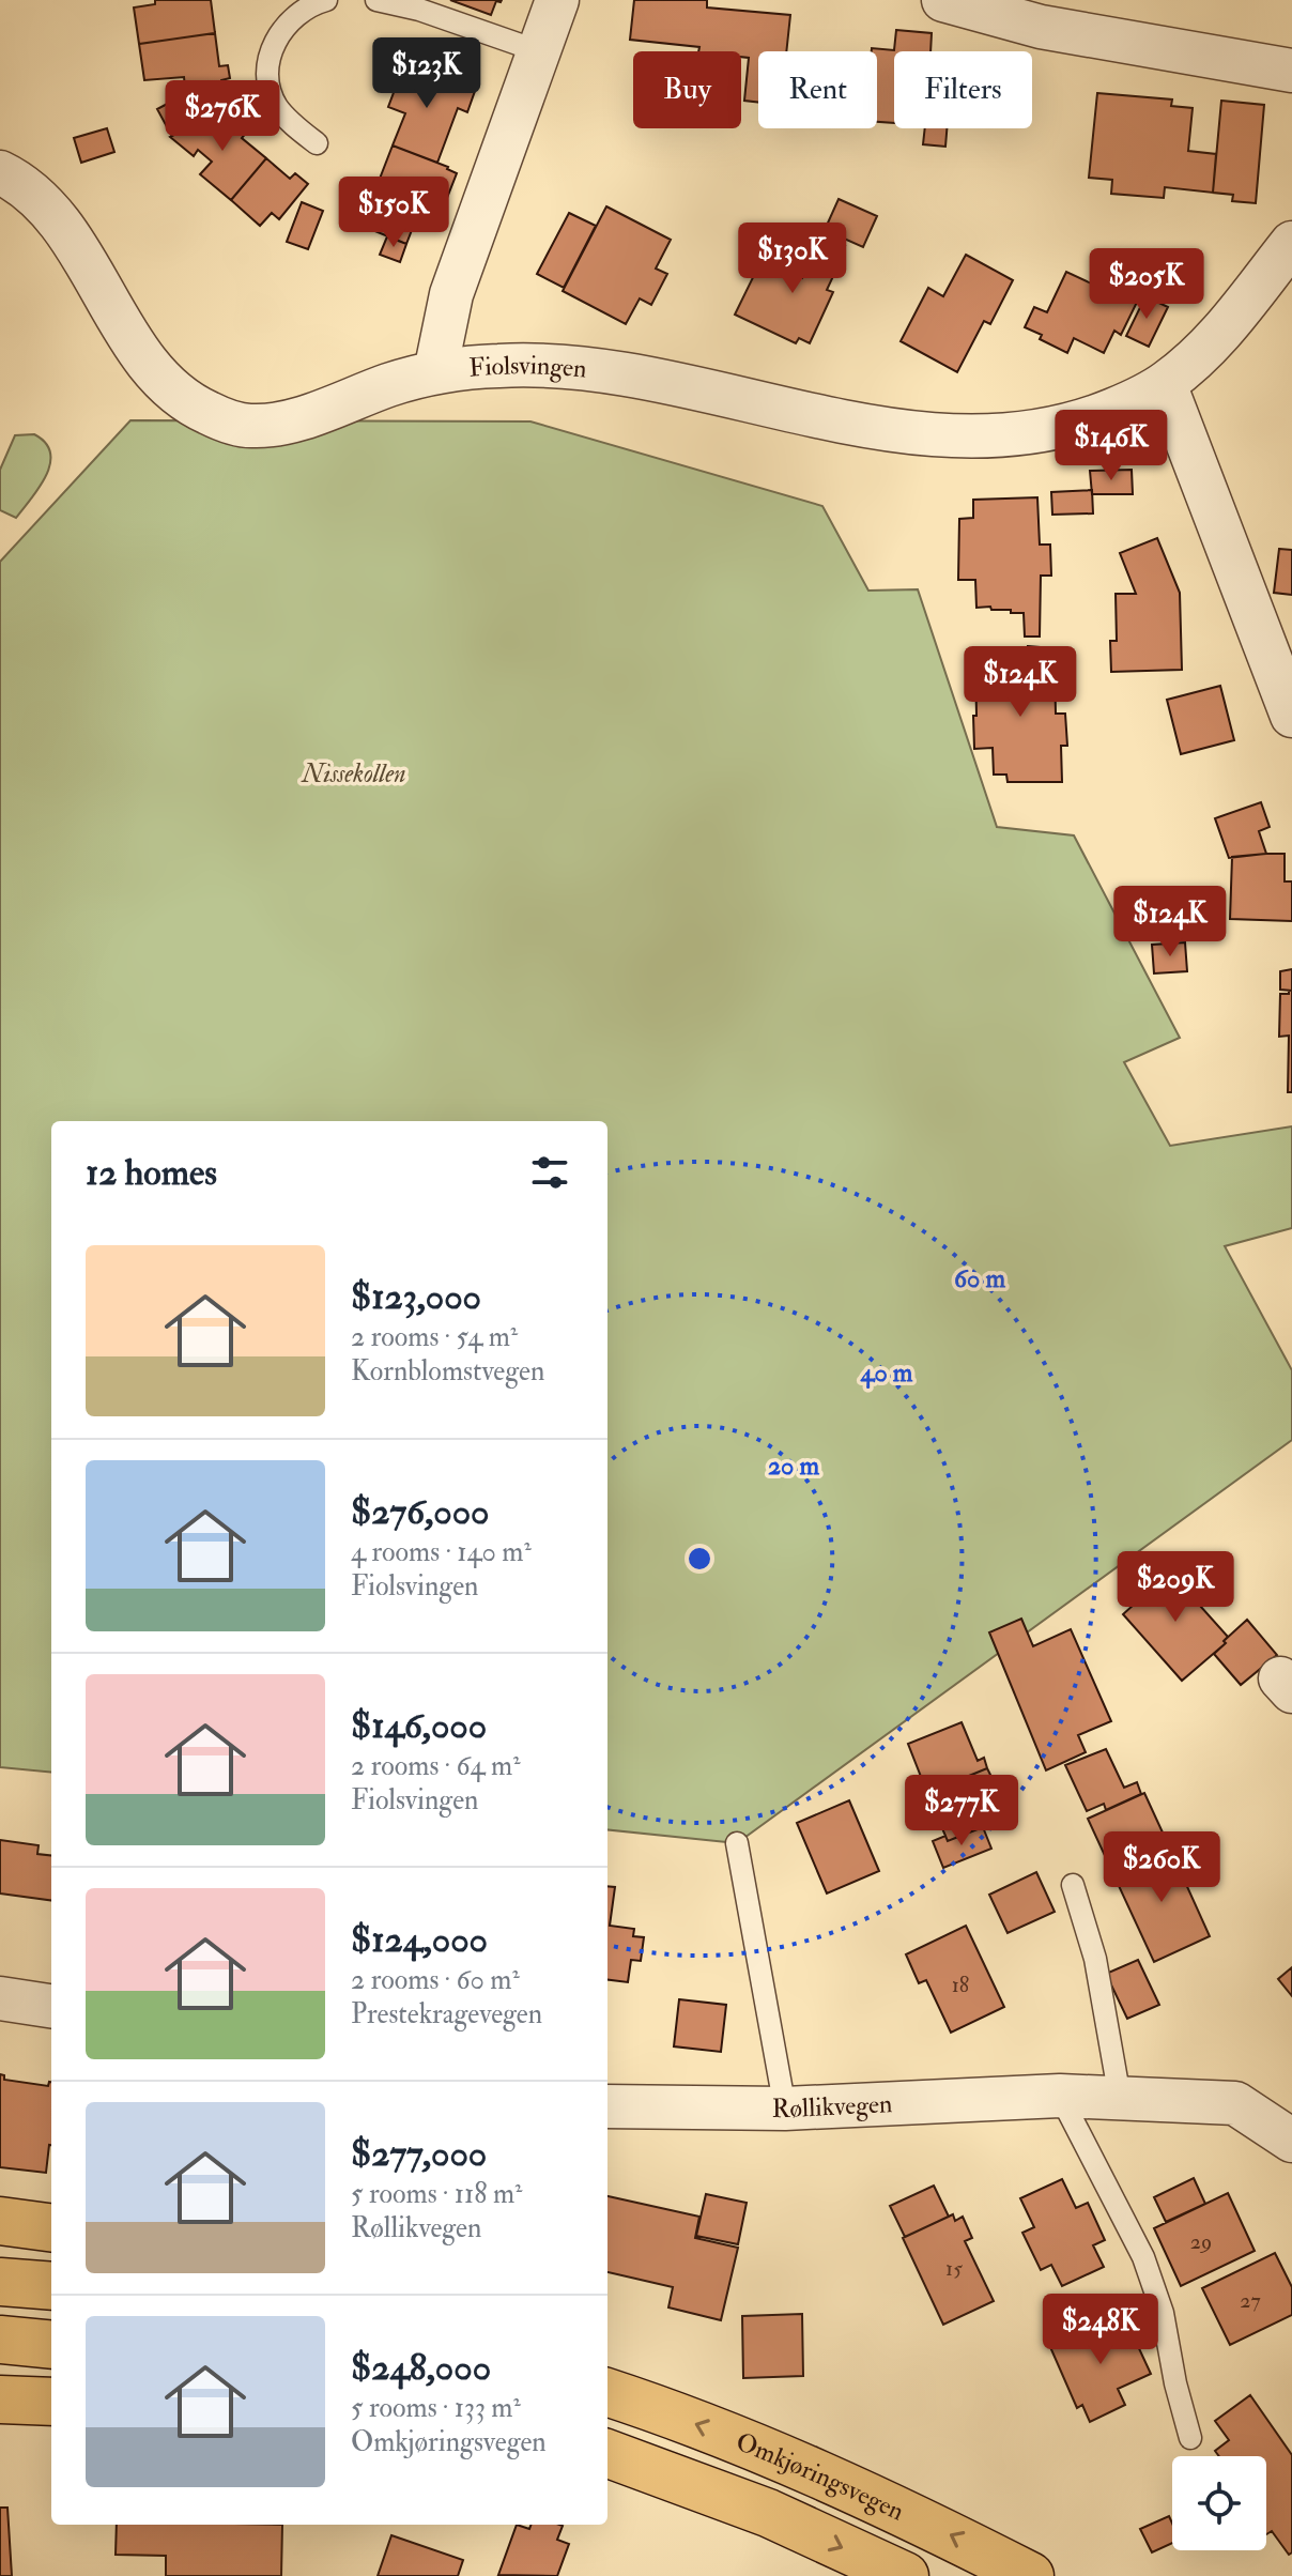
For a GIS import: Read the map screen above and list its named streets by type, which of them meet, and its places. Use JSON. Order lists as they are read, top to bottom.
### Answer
{
  "streets": {
    "highway": ["Omkjøringsvegen"],
    "street": ["Fiolsvingen", "Røllikvegen"]
  },
  "parks": ["Nissekollen"],
  "house_numbers": [
    "18",
    "29",
    "15",
    "27"
  ],
  "page": {
    "price": [
      "$123K",
      "$276K",
      "$150K",
      "$130K",
      "$205K",
      "$146K",
      "$124K",
      "$124K",
      "$209K",
      "$277K",
      "$260K",
      "$248K"
    ],
    "chip": ["Buy", "Rent", "Filters"],
    "heading": "12 homes",
    "list": [
      {
        "name": "$123,000",
        "note": "2 rooms · 54 m² · Kornblomstvegen"
      },
      {
        "name": "$276,000",
        "note": "4 rooms · 140 m² · Fiolsvingen"
      },
      {
        "name": "$146,000",
        "note": "2 rooms · 64 m² · Fiolsvingen"
      },
      {
        "name": "$124,000",
        "note": "2 rooms · 60 m² · Prestekragevegen"
      },
      {
        "name": "$277,000",
        "note": "5 rooms · 118 m² · Røllikvegen"
      },
      {
        "name": "$248,000",
        "note": "5 rooms · 133 m² · Omkjøringsvegen"
      }
    ]
  },
  "rings": ["60 m", "40 m", "20 m"]
}
